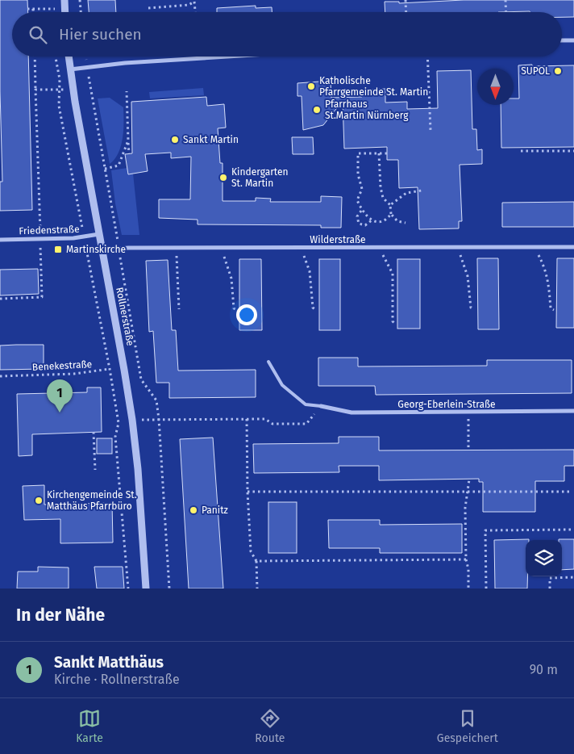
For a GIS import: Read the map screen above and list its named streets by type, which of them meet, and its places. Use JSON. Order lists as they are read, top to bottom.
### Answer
{
  "streets": {
    "street": [
      "Friedenstraße",
      "Wilderstraße",
      "Rollnerstraße",
      "Georg-Eberlein-Straße"
    ],
    "path": ["Benekestraße"]
  },
  "crossings": [
    ["Friedenstraße", "Rollnerstraße"],
    ["Wilderstraße", "Rollnerstraße"],
    ["Rollnerstraße", "Benekestraße"]
  ],
  "places": {
    "other": [
      "SUPOL",
      "Katholische Pfarrgemeinde St. Martin",
      "Pfarrhaus St.Martin Nürnberg",
      "Sankt Martin",
      "Kindergarten St. Martin",
      "Kirchengemeinde St. Matthäus Pfarrbüro",
      "Panitz"
    ],
    "transit": ["Martinskirche"]
  },
  "north": "bottom",
  "page": {
    "search": "Hier suchen",
    "pins": "1",
    "heading": "In der Nähe",
    "list": [
      {
        "mark": "1",
        "name": "Sankt Matthäus",
        "note": "Kirche · Rollnerstraße",
        "value": "90 m"
      }
    ],
    "nav": ["Karte", "Route", "Gespeichert"]
  }
}
